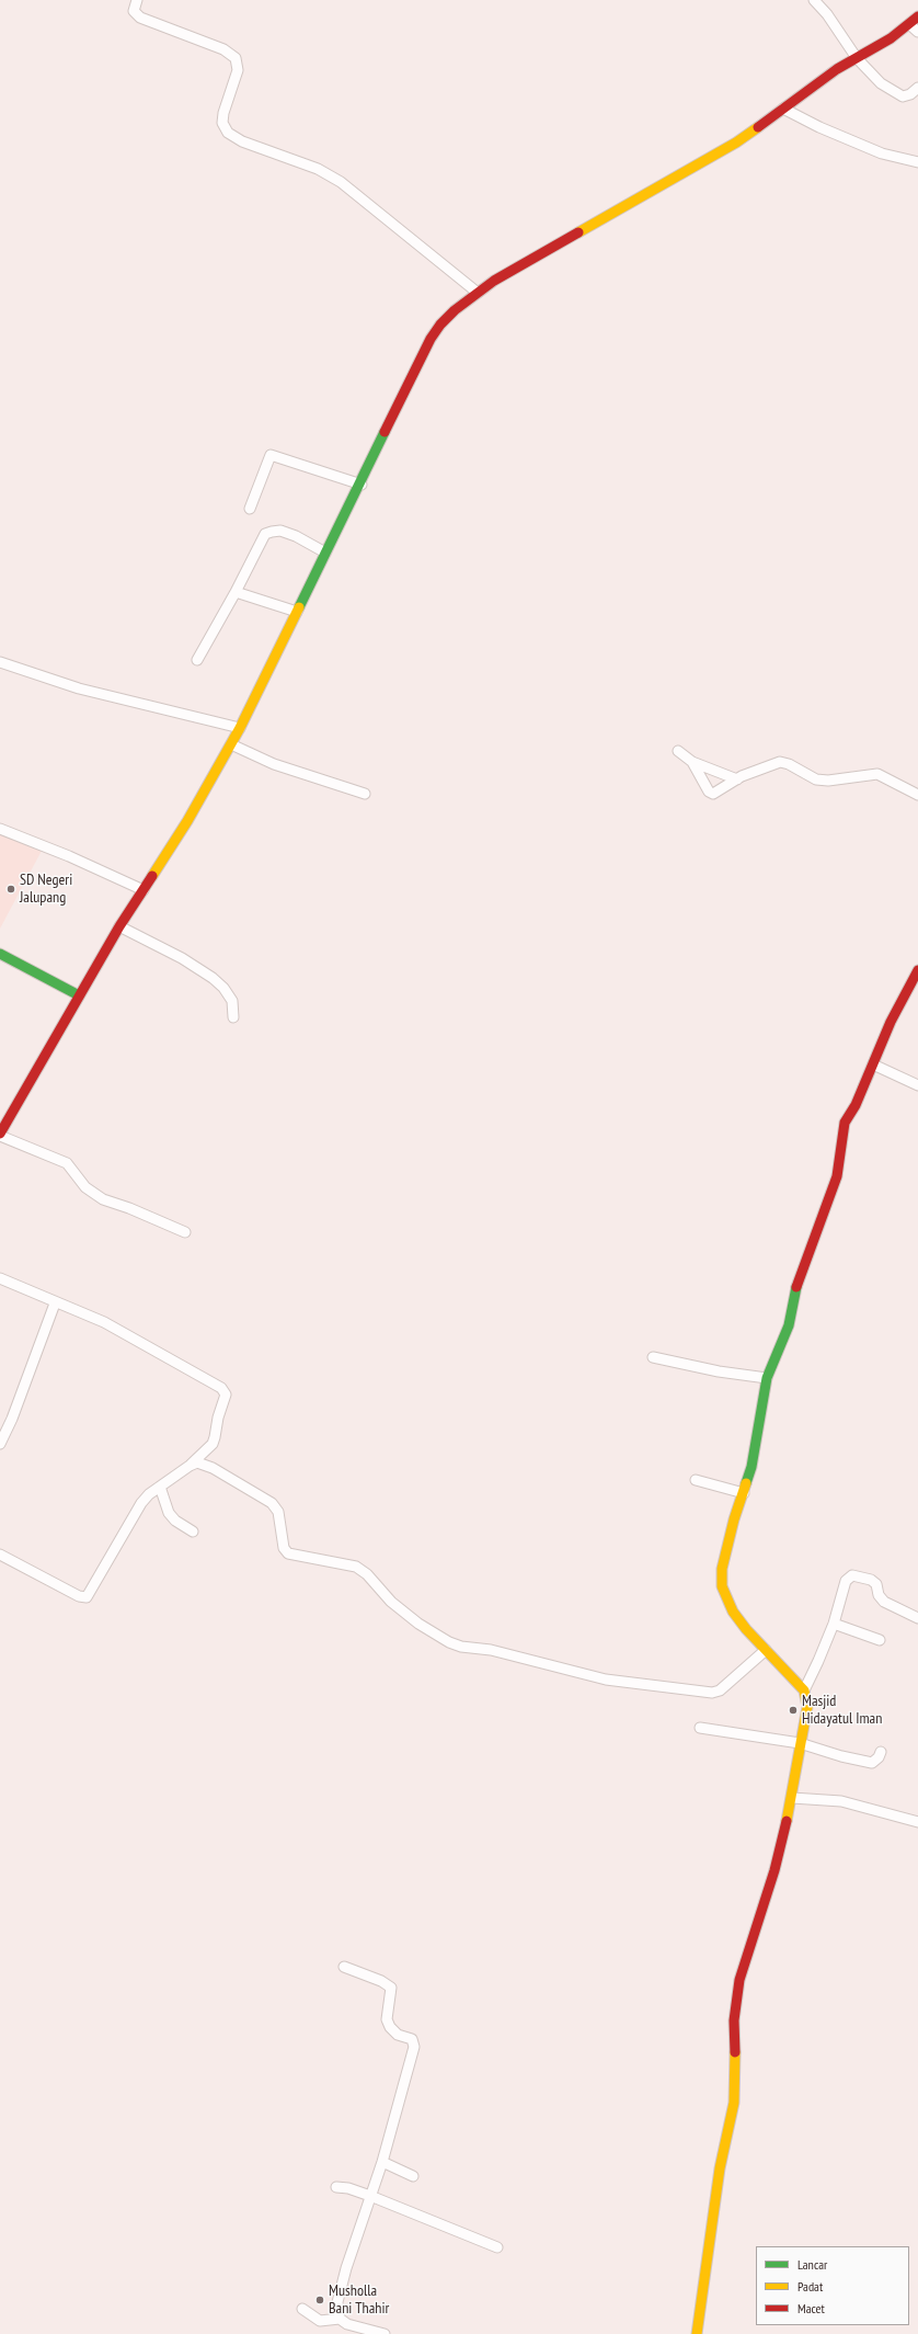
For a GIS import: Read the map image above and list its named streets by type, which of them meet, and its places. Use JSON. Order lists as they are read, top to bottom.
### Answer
{
  "places": ["SD Negeri Jalupang", "Masjid Hidayatul Iman", "Musholla Bani Thahir"],
  "legend": ["Lancar", "Padat", "Macet"]
}
